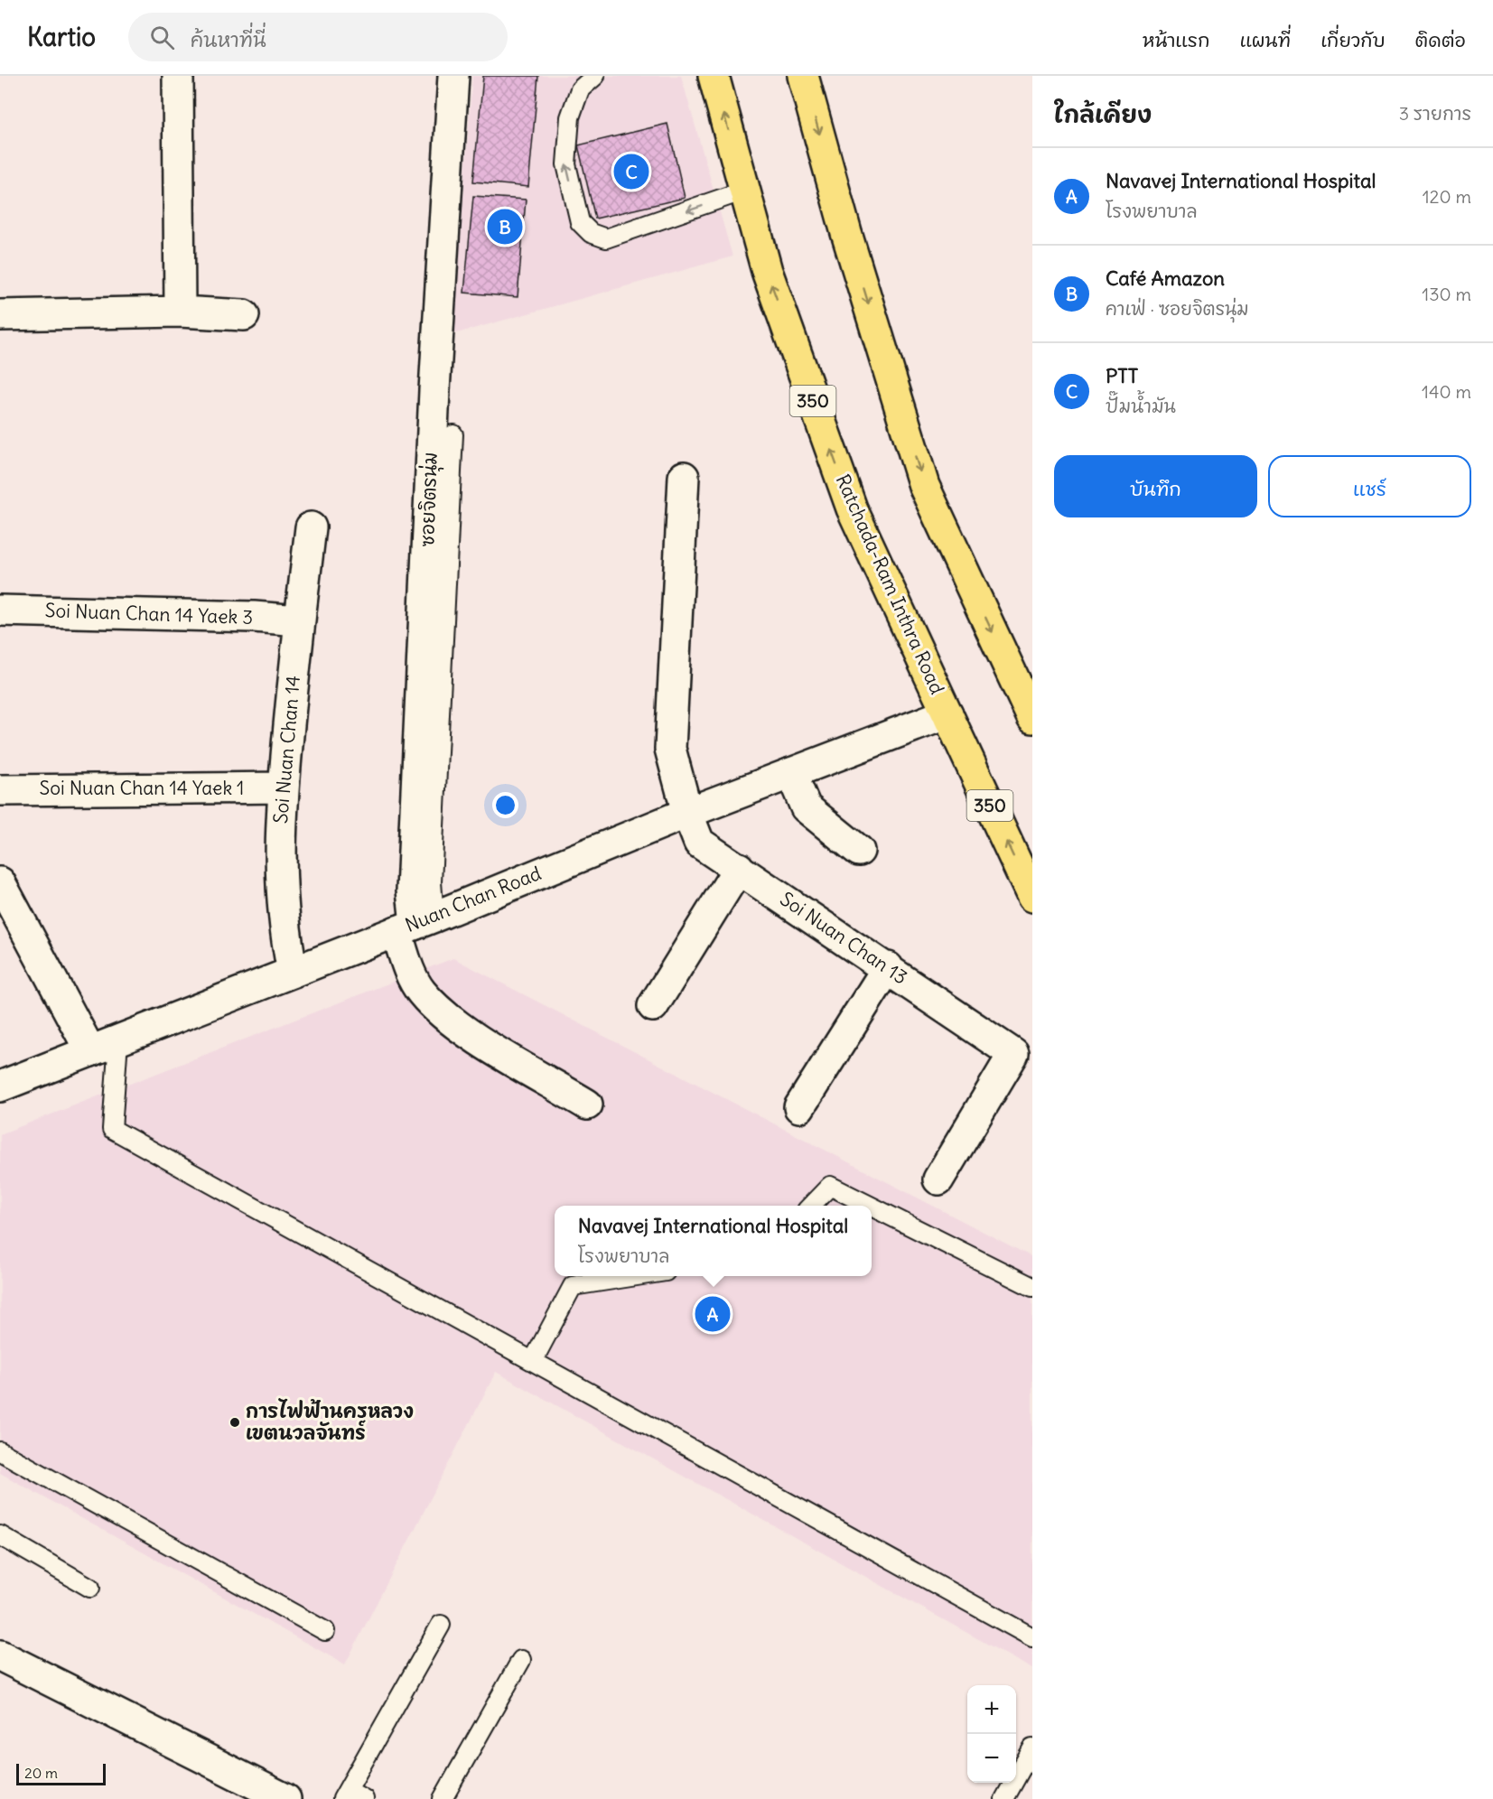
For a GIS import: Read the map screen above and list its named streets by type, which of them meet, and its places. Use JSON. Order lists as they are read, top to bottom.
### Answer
{
  "streets": {
    "main road": ["350", "Ratchada-Ram Inthra Road"],
    "street": [
      "ซอยจิตรนุ่ม",
      "Soi Nuan Chan 14 Yaek 3",
      "Soi Nuan Chan 14",
      "Soi Nuan Chan 14 Yaek 1",
      "Nuan Chan Road",
      "Soi Nuan Chan 13"
    ]
  },
  "crossings": [
    ["ซอยจิตรนุ่ม", "Nuan Chan Road"],
    ["Ratchada-Ram Inthra Road", "Nuan Chan Road"],
    ["Soi Nuan Chan 14 Yaek 3", "Soi Nuan Chan 14"],
    ["Soi Nuan Chan 14", "Soi Nuan Chan 14 Yaek 1"],
    ["Soi Nuan Chan 14", "Nuan Chan Road"],
    ["Nuan Chan Road", "Soi Nuan Chan 13"]
  ],
  "places": ["การไฟฟ้านครหลวง เขตนวลจันทร์"],
  "scale_bar": "20 m",
  "page": {
    "header": "Kartio",
    "search": "ค้นหาที่นี่",
    "nav": [
      "หน้าแรก",
      "แผนที่",
      "เกี่ยวกับ",
      "ติดต่อ"
    ],
    "heading": ["ใกล้เคียง", "3 รายการ"],
    "list": [
      {
        "mark": "A",
        "name": "Navavej International Hospital",
        "note": "โรงพยาบาล",
        "value": "120 m"
      },
      {
        "mark": "B",
        "name": "Café Amazon",
        "note": "คาเฟ่ · ซอยจิตรนุ่ม",
        "value": "130 m"
      },
      {
        "mark": "C",
        "name": "PTT",
        "note": "ปั๊มน้ำมัน",
        "value": "140 m"
      }
    ],
    "pins": ["C", "B", "A"],
    "buttons": ["บันทึก", "แชร์"],
    "popup": ["Navavej International Hospital", "โรงพยาบาล"],
    "map_buttons": ["+", "−"],
    "scale": "20 m"
  }
}
